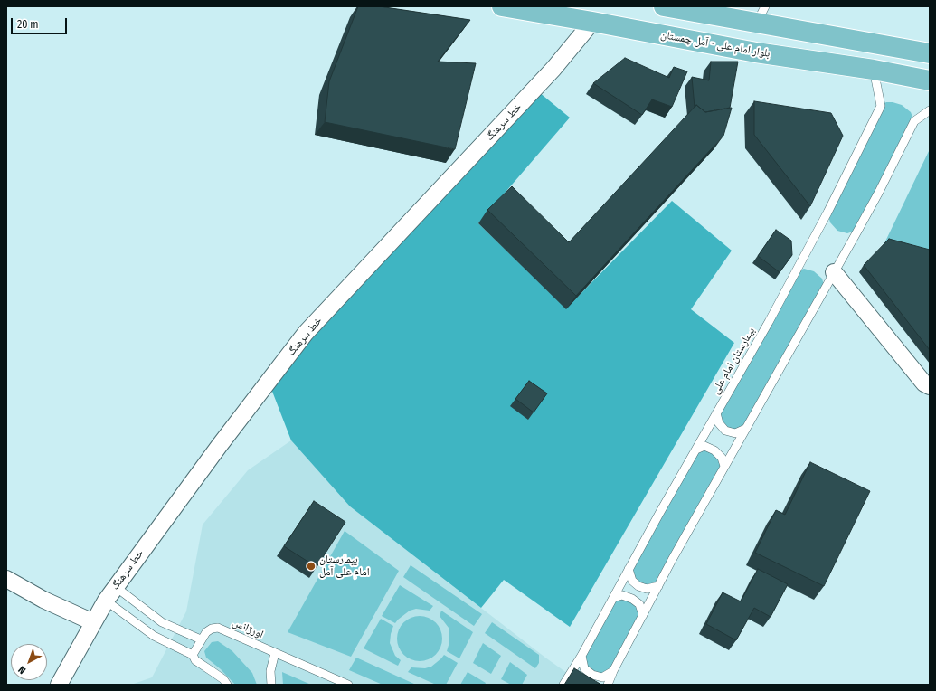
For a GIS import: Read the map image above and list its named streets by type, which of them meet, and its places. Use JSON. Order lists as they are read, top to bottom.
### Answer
{
  "streets": {
    "main road": ["بلوار امام علی - آمل چمستان"],
    "street": ["خط سرهنگ"],
    "lane": ["بیمارستان امام علی", "اورژانس"]
  },
  "crossings": [
    ["بلوار امام علی - آمل چمستان", "خط سرهنگ"],
    ["بلوار امام علی - آمل چمستان", "بیمارستان امام علی"]
  ],
  "places": ["بیمارستان امام علی آمل"],
  "scale_bar": "20 m",
  "north": "bottom left"
}
